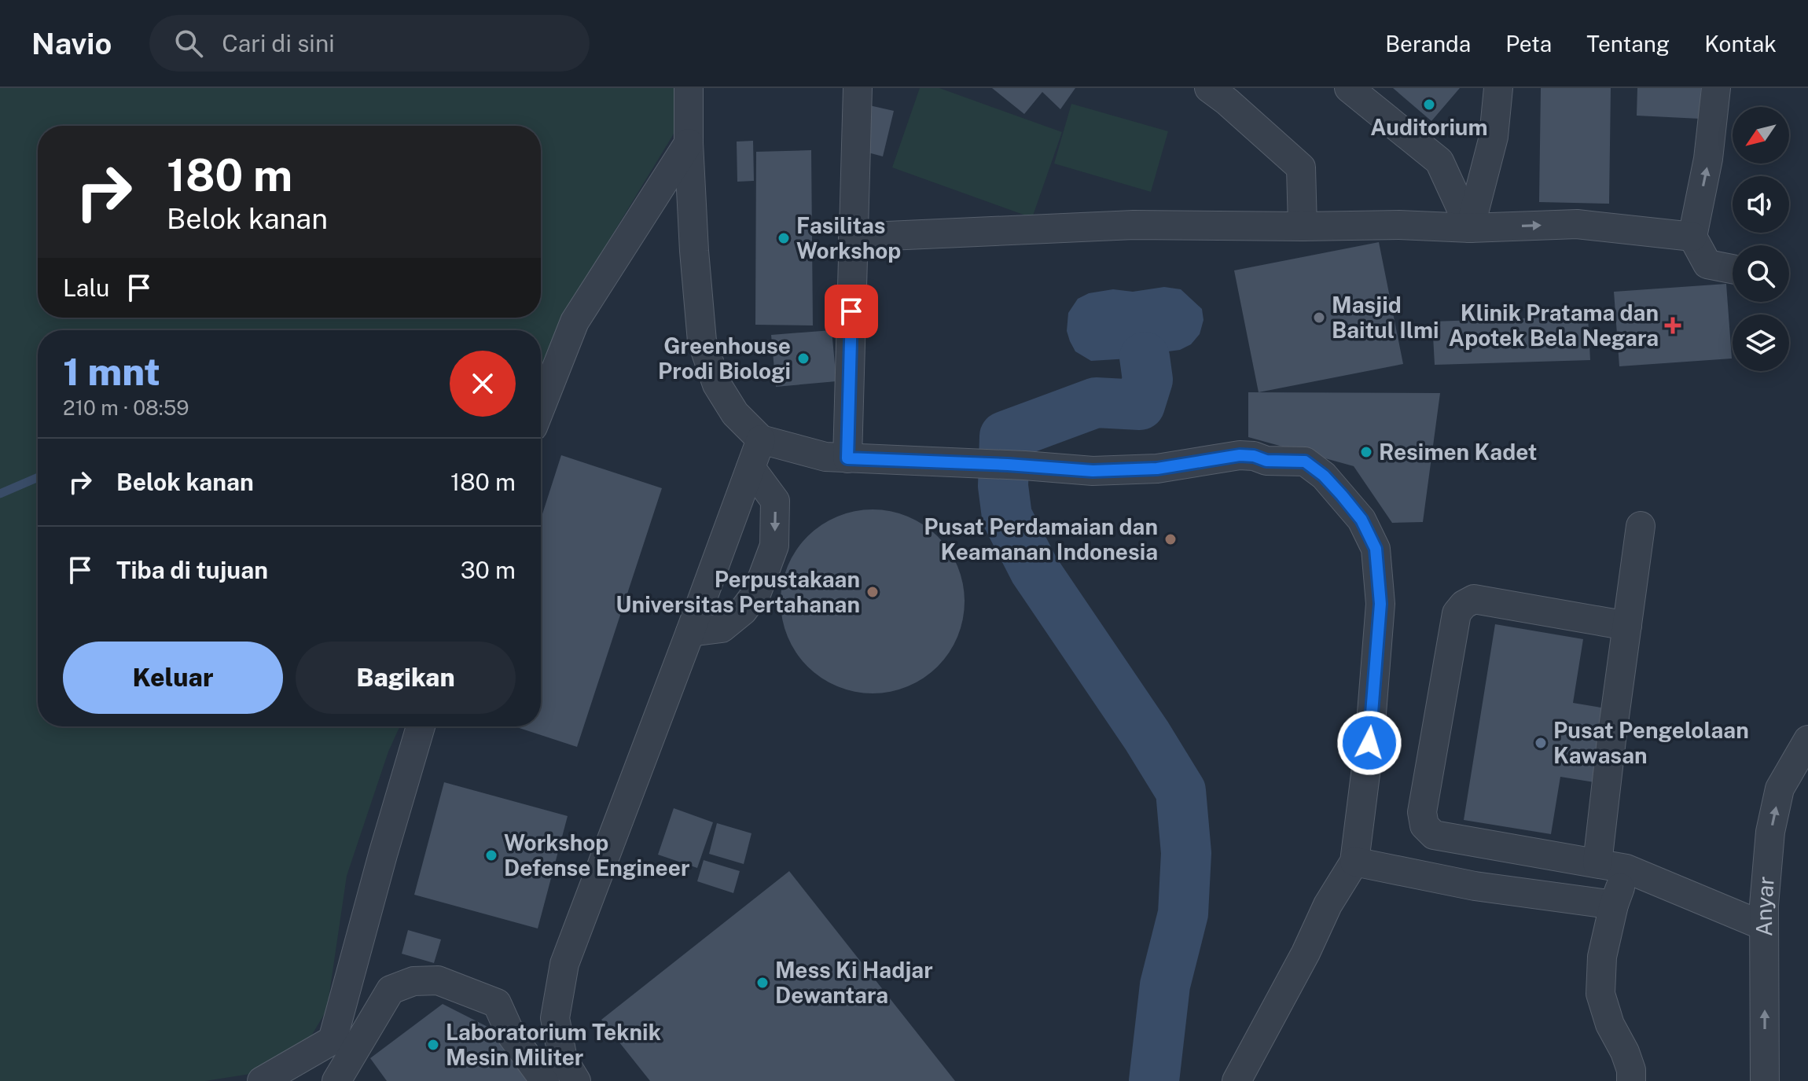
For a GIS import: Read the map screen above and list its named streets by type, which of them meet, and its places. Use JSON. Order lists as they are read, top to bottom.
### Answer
{
  "streets": {
    "street": ["Anyar"]
  },
  "places": {
    "other": [
      "Auditorium",
      "Fasilitas Workshop",
      "Masjid Baitul Ilmi",
      "Greenhouse Prodi Biologi",
      "Resimen Kadet",
      "Pusat Perdamaian dan Keamanan Indonesia",
      "Perpustakaan Universitas Pertahanan",
      "Pusat Pengelolaan Kawasan",
      "Workshop Defense Engineer",
      "Mess Ki Hadjar Dewantara",
      "Laboratorium Teknik Mesin Militer"
    ],
    "health": ["Klinik Pratama dan Apotek Bela Negara"]
  },
  "north": "bottom left",
  "page": {
    "header": "Navio",
    "search": "Cari di sini",
    "nav": [
      "Beranda",
      "Peta",
      "Tentang",
      "Kontak"
    ],
    "turn": ["180 m", "Belok kanan"],
    "then": "Lalu",
    "heading": ["1 mnt", "210 m · 08:59"],
    "list": [
      {
        "name": "Belok kanan",
        "value": "180 m"
      },
      {
        "name": "Tiba di tujuan",
        "value": "30 m"
      }
    ],
    "buttons": ["Keluar", "Bagikan"]
  }
}
